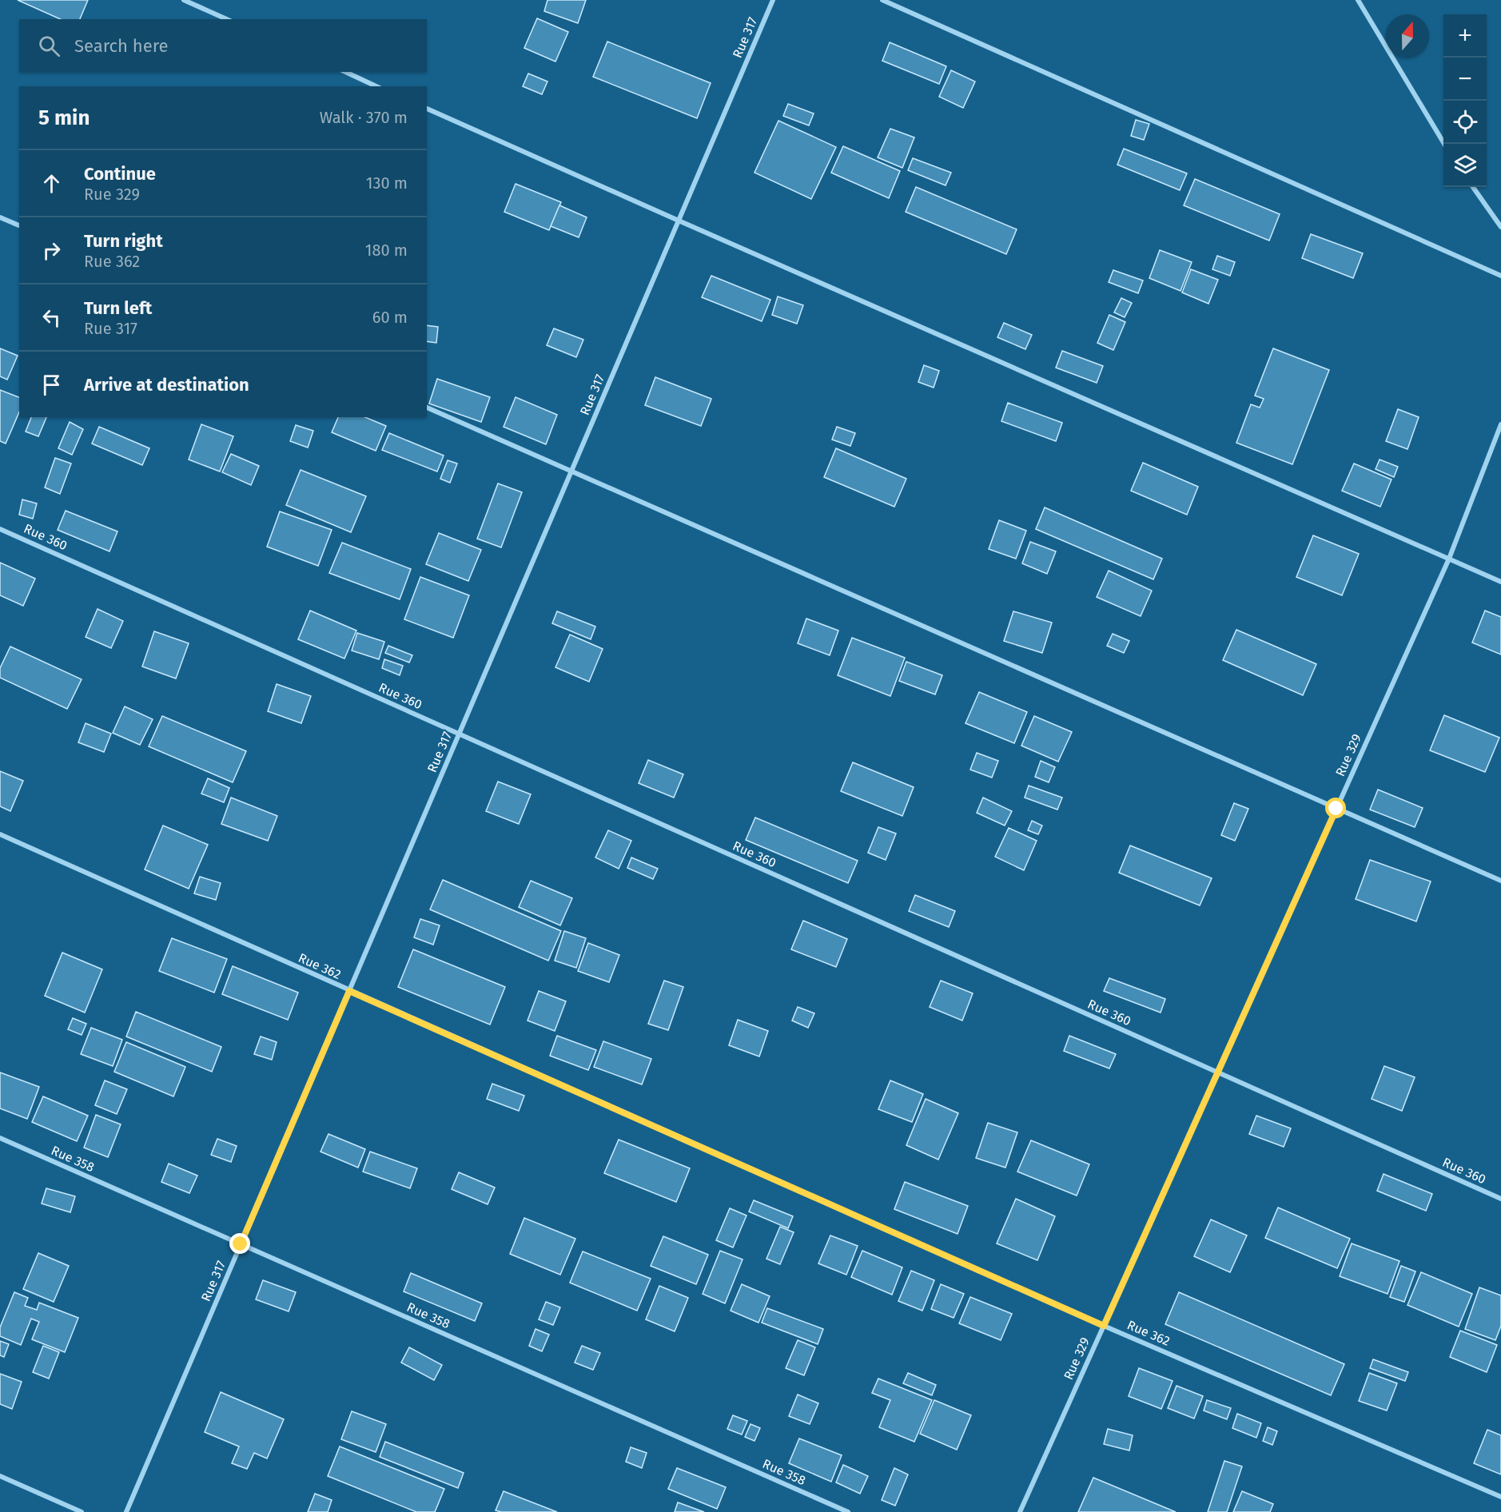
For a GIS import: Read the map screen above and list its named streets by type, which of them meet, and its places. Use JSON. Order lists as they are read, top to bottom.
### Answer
{
  "streets": {
    "street": [
      "Rue 317",
      "Rue 360",
      "Rue 329",
      "Rue 362",
      "Rue 358"
    ]
  },
  "crossings": [
    ["Rue 317", "Rue 360"],
    ["Rue 317", "Rue 362"],
    ["Rue 317", "Rue 358"],
    ["Rue 360", "Rue 329"],
    ["Rue 329", "Rue 362"]
  ],
  "north": "top",
  "page": {
    "map_buttons": ["+", "−"],
    "search": "Search here",
    "heading": ["5 min", "Walk · 370 m"],
    "list": [
      ["Continue", "Rue 329", "130 m"],
      ["Turn right", "Rue 362", "180 m"],
      ["Turn left", "Rue 317", "60 m"],
      "Arrive at destination"
    ]
  }
}
